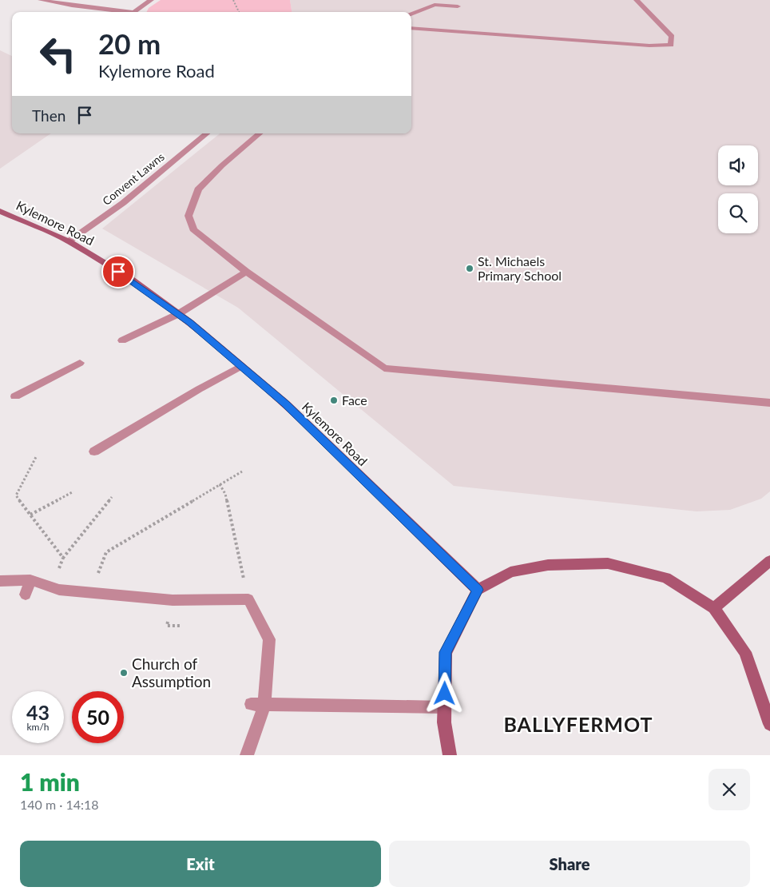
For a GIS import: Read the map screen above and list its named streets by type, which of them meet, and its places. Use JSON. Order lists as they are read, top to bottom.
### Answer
{
  "streets": {
    "main road": ["Kylemore Road"],
    "street": ["Convent Lawns"]
  },
  "crossings": [
    ["Convent Lawns", "Kylemore Road"]
  ],
  "districts": ["BALLYFERMOT"],
  "places": ["St. Michaels Primary School", "Face", "Church of Assumption"],
  "page": {
    "turn": ["20 m", "Kylemore Road"],
    "then": "Then",
    "speed": "43 km/h",
    "limit": "50",
    "heading": ["1 min", "140 m · 14:18"],
    "buttons": ["Exit", "Share"]
  }
}
